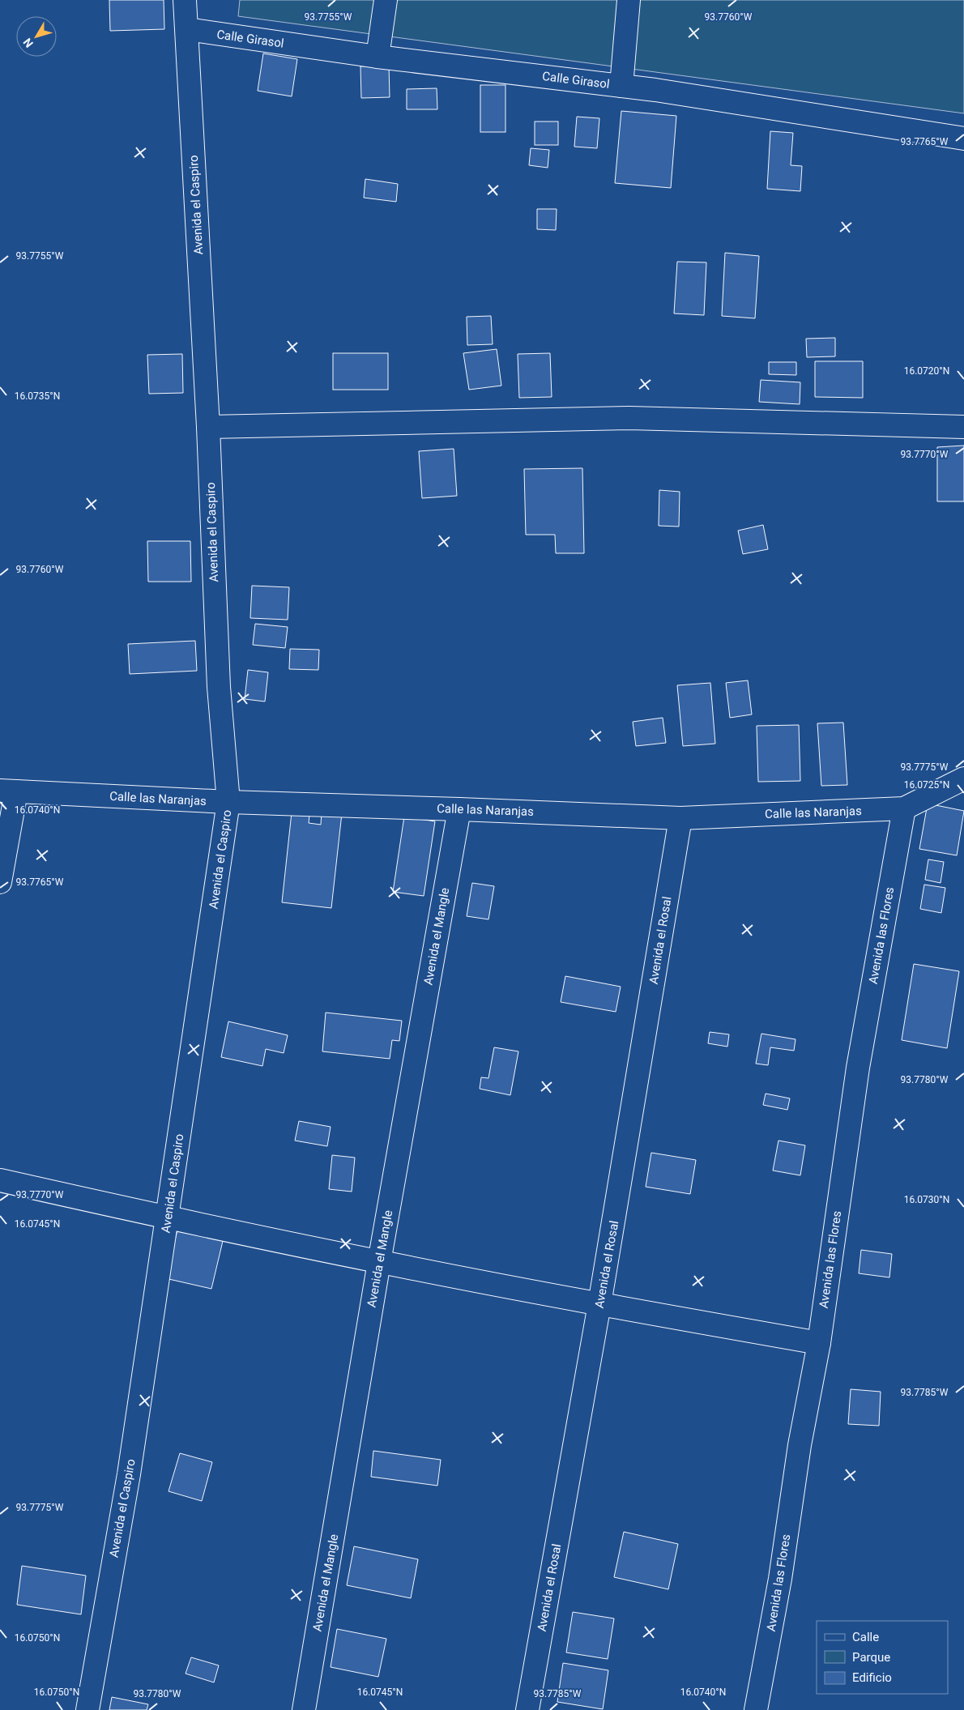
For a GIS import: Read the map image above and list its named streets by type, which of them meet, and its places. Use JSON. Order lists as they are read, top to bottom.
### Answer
{
  "streets": {
    "street": [
      "Calle Girasol",
      "Avenida el Caspiro",
      "Calle las Naranjas",
      "Avenida las Flores",
      "Avenida el Mangle",
      "Avenida el Rosal"
    ]
  },
  "crossings": [
    ["Calle Girasol", "Avenida el Caspiro"],
    ["Avenida el Caspiro", "Calle las Naranjas"],
    ["Calle las Naranjas", "Avenida las Flores"],
    ["Calle las Naranjas", "Avenida el Mangle"],
    ["Calle las Naranjas", "Avenida el Rosal"]
  ],
  "legend": ["Calle", "Parque", "Edificio"],
  "north": "bottom left",
  "coordinates": [
    "93.7755°W",
    "93.7760°W",
    "93.7765°W",
    "16.0720°N",
    "16.0735°N",
    "93.7770°W",
    "93.7775°W",
    "16.0725°N",
    "16.0740°N",
    "93.7780°W",
    "16.0730°N",
    "16.0745°N",
    "93.7785°W",
    "16.0750°N"
  ]
}
